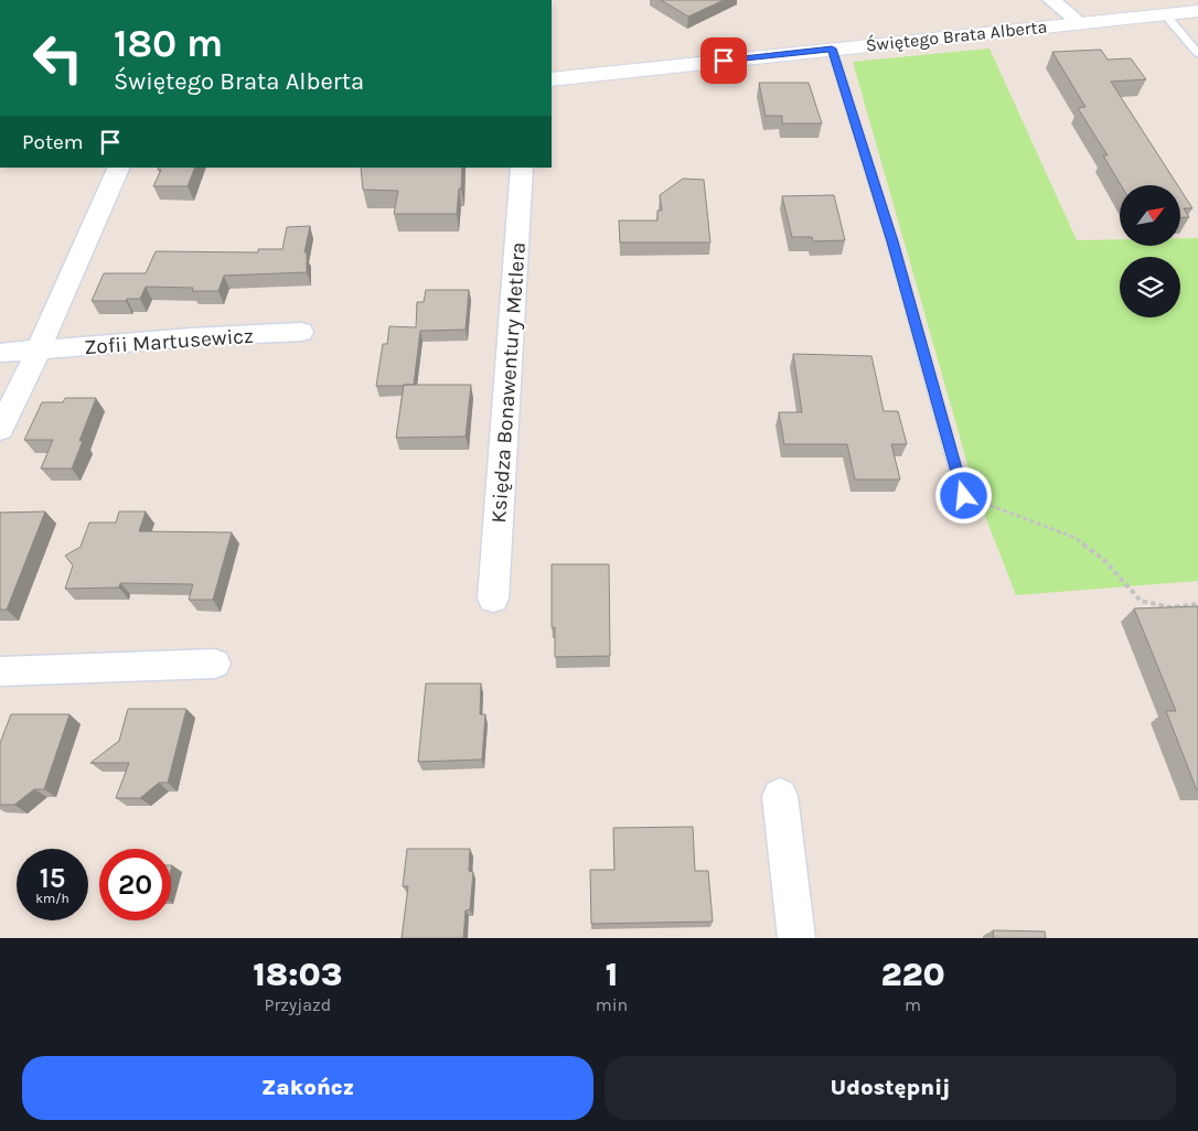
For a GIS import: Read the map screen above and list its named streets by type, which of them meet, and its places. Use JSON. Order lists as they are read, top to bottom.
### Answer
{
  "streets": {
    "street": ["Świętego Brata Alberta", "Zofii Martusewicz", "Księdza Bonawentury Metlera"]
  },
  "north": "top right",
  "page": {
    "turn": ["180 m", "Świętego Brata Alberta"],
    "then": "Potem",
    "speed": "15 km/h",
    "limit": "20",
    "eta": [
      "18:03",
      "Przyjazd",
      "1",
      "min",
      "220",
      "m"
    ],
    "buttons": ["Zakończ", "Udostępnij"]
  }
}
